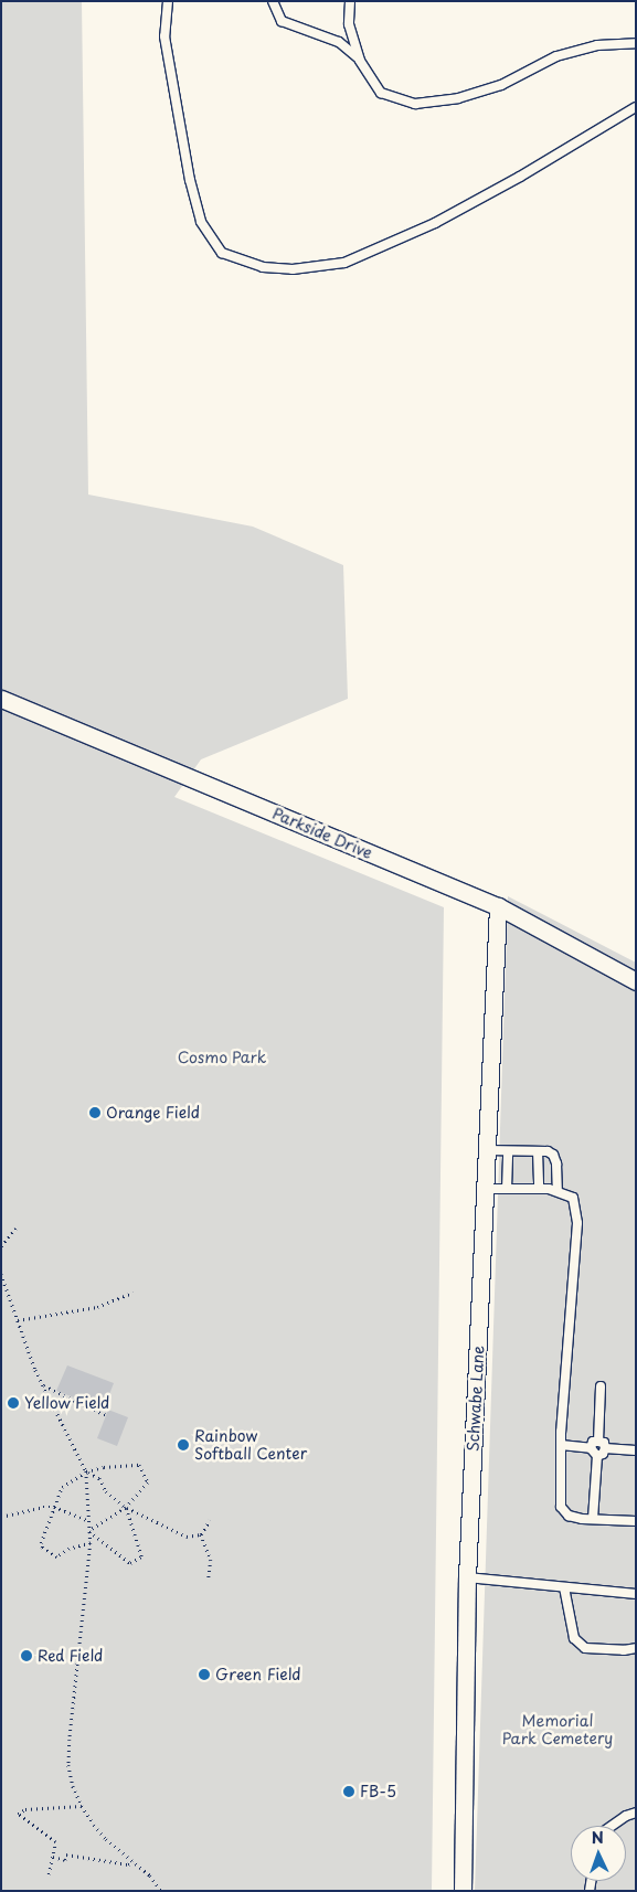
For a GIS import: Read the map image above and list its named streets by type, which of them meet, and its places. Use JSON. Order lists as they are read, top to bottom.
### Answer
{
  "streets": {
    "street": ["Parkside Drive", "Schwabe Lane"]
  },
  "crossings": [
    ["Parkside Drive", "Schwabe Lane"]
  ],
  "parks": ["Cosmo Park", "Memorial Park Cemetery"],
  "places": [
    "Orange Field",
    "Yellow Field",
    "Rainbow Softball Center",
    "Red Field",
    "Green Field",
    "FB-5"
  ],
  "north": "top"
}
